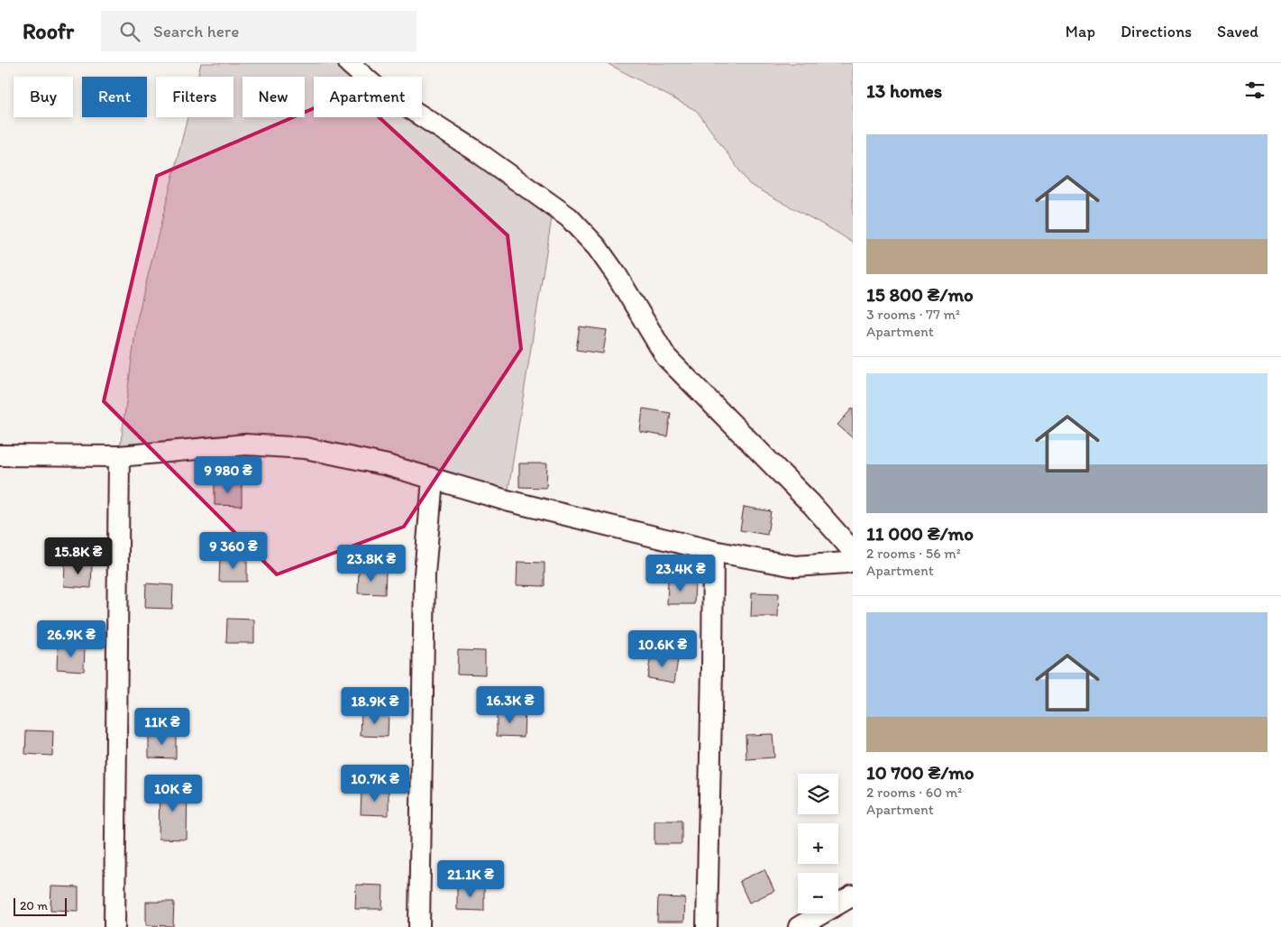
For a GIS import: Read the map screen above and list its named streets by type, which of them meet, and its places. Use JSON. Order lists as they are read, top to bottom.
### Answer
{
  "scale_bar": "20 m",
  "page": {
    "header": "Roofr",
    "search": "Search here",
    "nav": ["Map", "Directions", "Saved"],
    "heading": "13 homes",
    "chip": [
      "Buy",
      "Rent",
      "Filters",
      "New",
      "Apartment"
    ],
    "list": [
      {
        "name": "15 800 ₴/mo",
        "note": "3 rooms · 77 m² · Apartment"
      },
      {
        "name": "11 000 ₴/mo",
        "note": "2 rooms · 56 m² · Apartment"
      },
      {
        "name": "10 700 ₴/mo",
        "note": "2 rooms · 60 m² · Apartment"
      }
    ],
    "price": [
      "9 980 ₴",
      "9 360 ₴",
      "15.8K ₴",
      "23.8K ₴",
      "23.4K ₴",
      "26.9K ₴",
      "10.6K ₴",
      "16.3K ₴",
      "18.9K ₴",
      "11K ₴",
      "10.7K ₴",
      "10K ₴",
      "21.1K ₴"
    ],
    "map_buttons": ["+", "−"],
    "scale": "20 m"
  }
}
